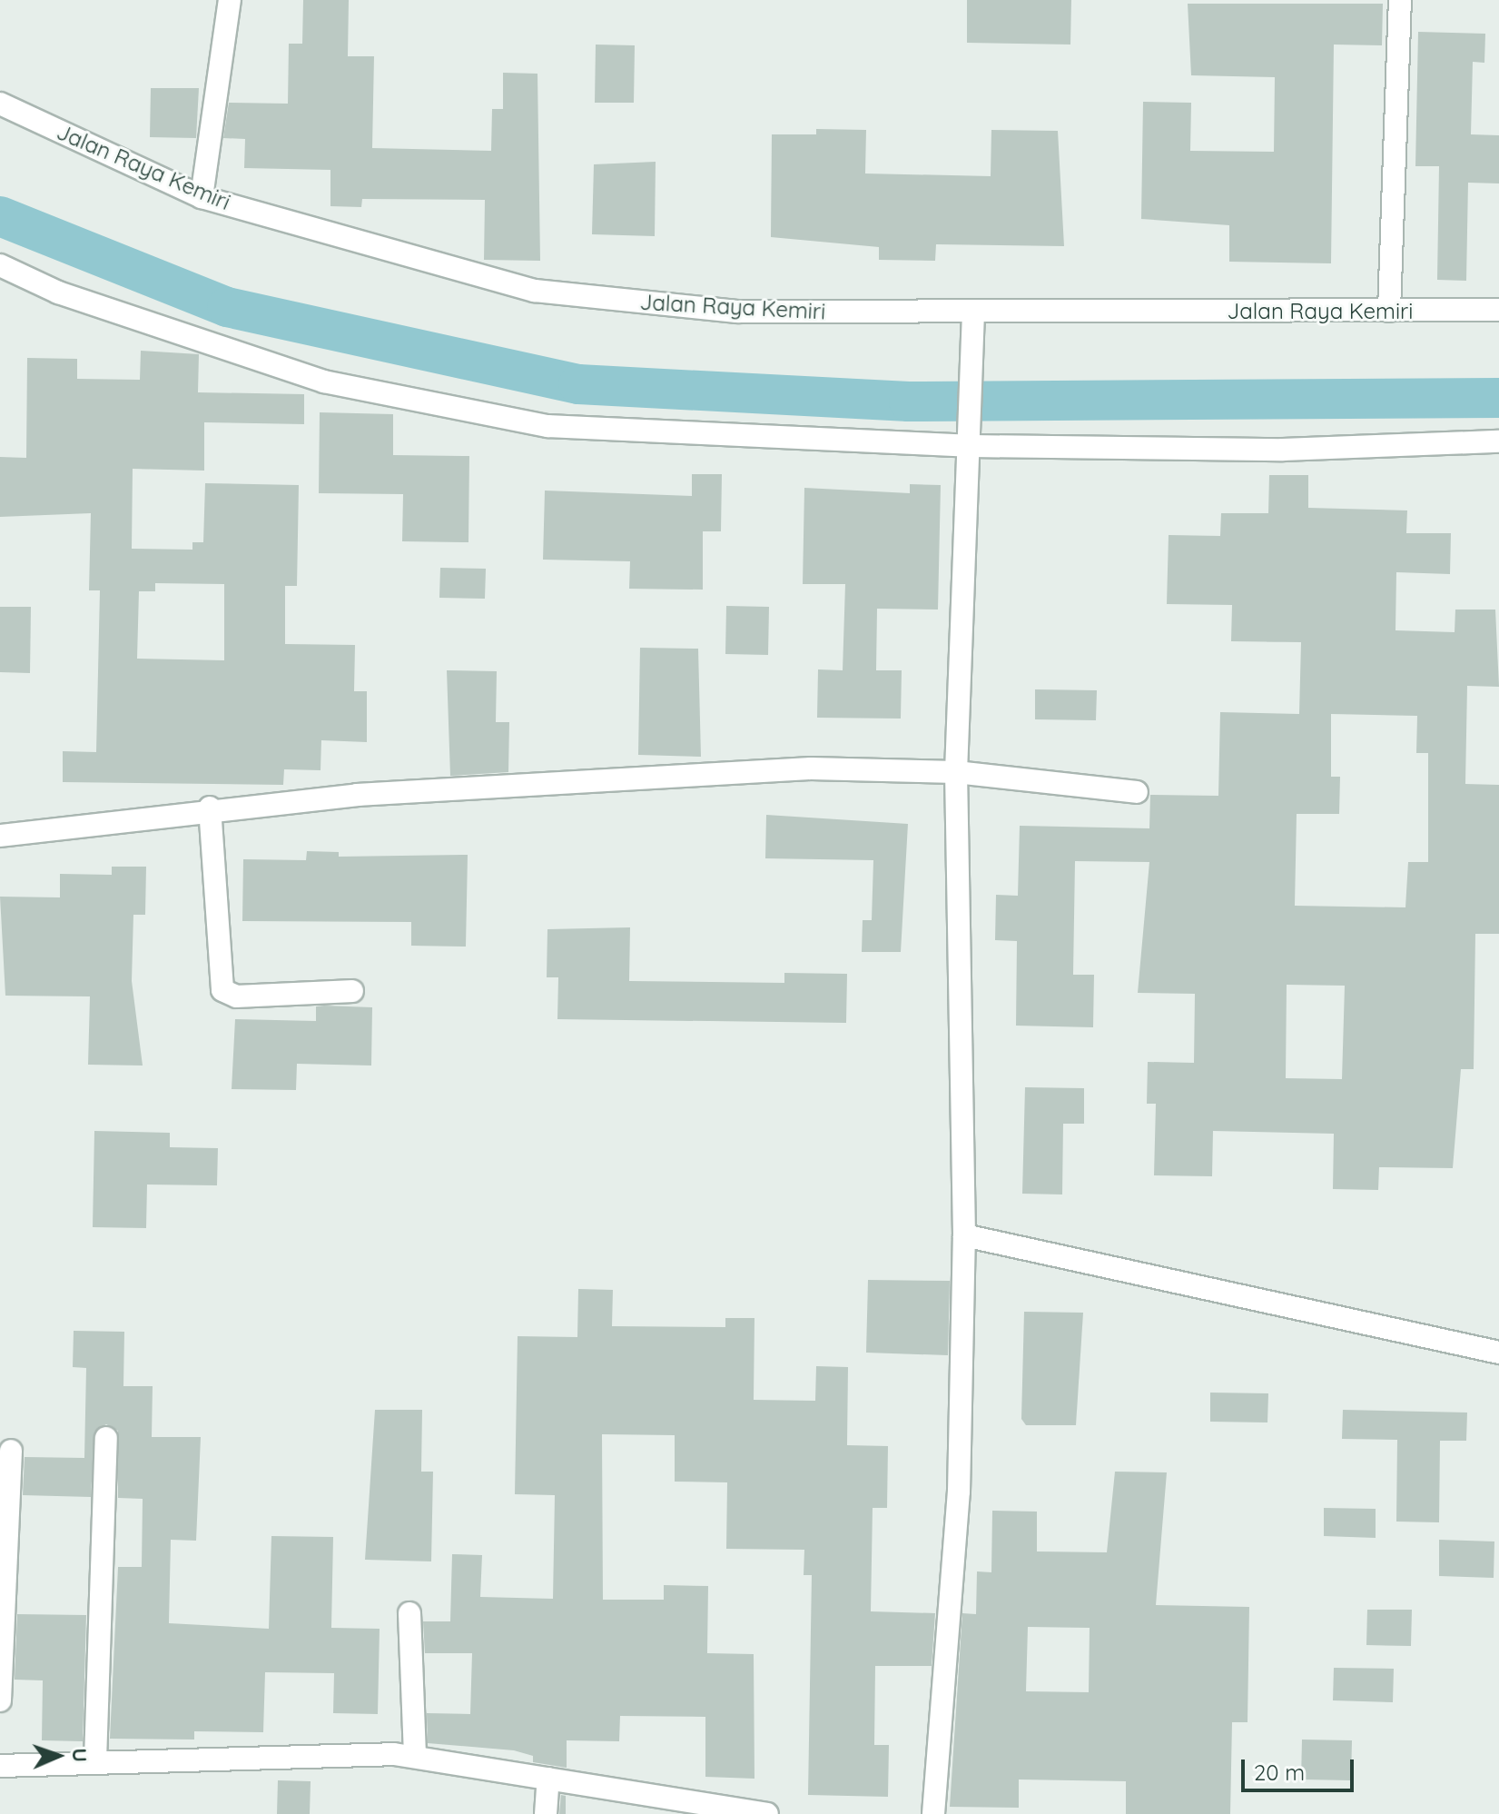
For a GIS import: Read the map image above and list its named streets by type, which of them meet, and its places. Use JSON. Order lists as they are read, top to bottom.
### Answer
{
  "streets": {
    "street": ["Jalan Raya Kemiri"]
  },
  "scale_bar": "20 m",
  "north": "right"
}
